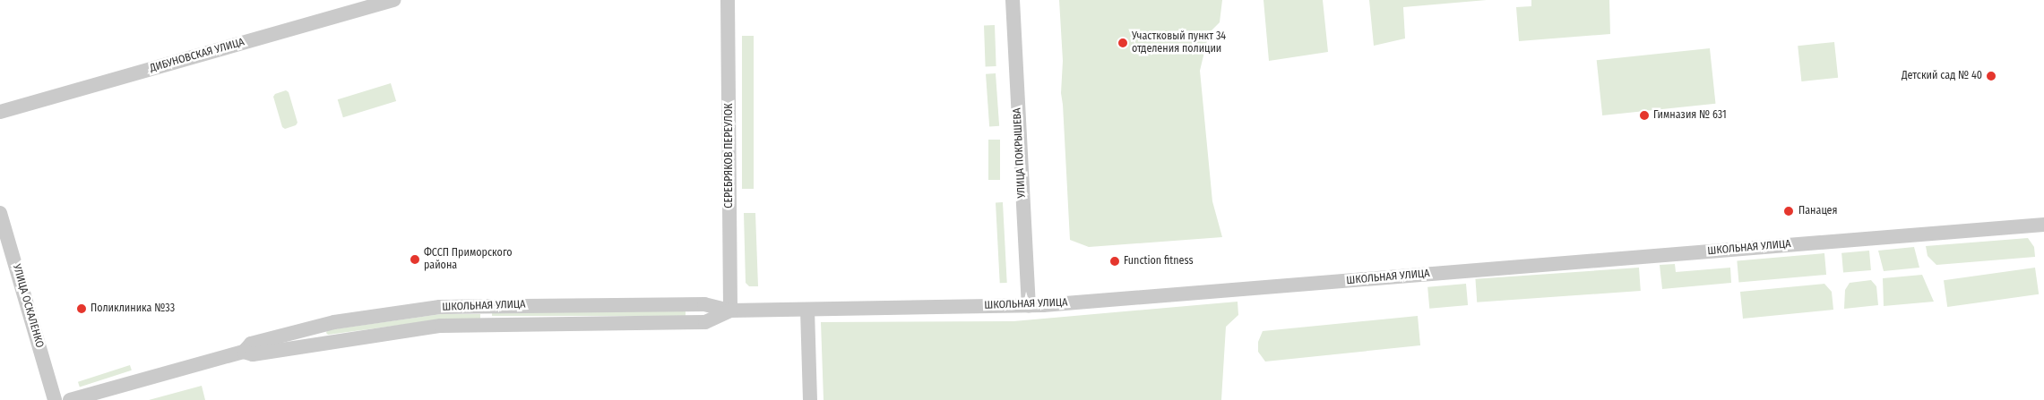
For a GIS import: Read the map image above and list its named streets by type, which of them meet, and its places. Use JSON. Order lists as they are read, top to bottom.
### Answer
{
  "streets": {
    "street": [
      "ДИБУНОВСКАЯ УЛИЦА",
      "УЛИЦА ПОКРЫШЕВА",
      "СЕРЕБРЯКОВ ПЕРЕУЛОК",
      "ШКОЛЬНАЯ УЛИЦА",
      "УЛИЦА ОСКАЛЕНКО"
    ]
  },
  "crossings": [
    ["УЛИЦА ПОКРЫШЕВА", "ШКОЛЬНАЯ УЛИЦА"],
    ["СЕРЕБРЯКОВ ПЕРЕУЛОК", "ШКОЛЬНАЯ УЛИЦА"]
  ],
  "places": [
    "Участковый пункт 34 отделения полиции",
    "Детский сад № 40",
    "Гимназия № 631",
    "Панацея",
    "ФССП Приморского района",
    "Function fitness",
    "Поликлиника №33"
  ]
}
